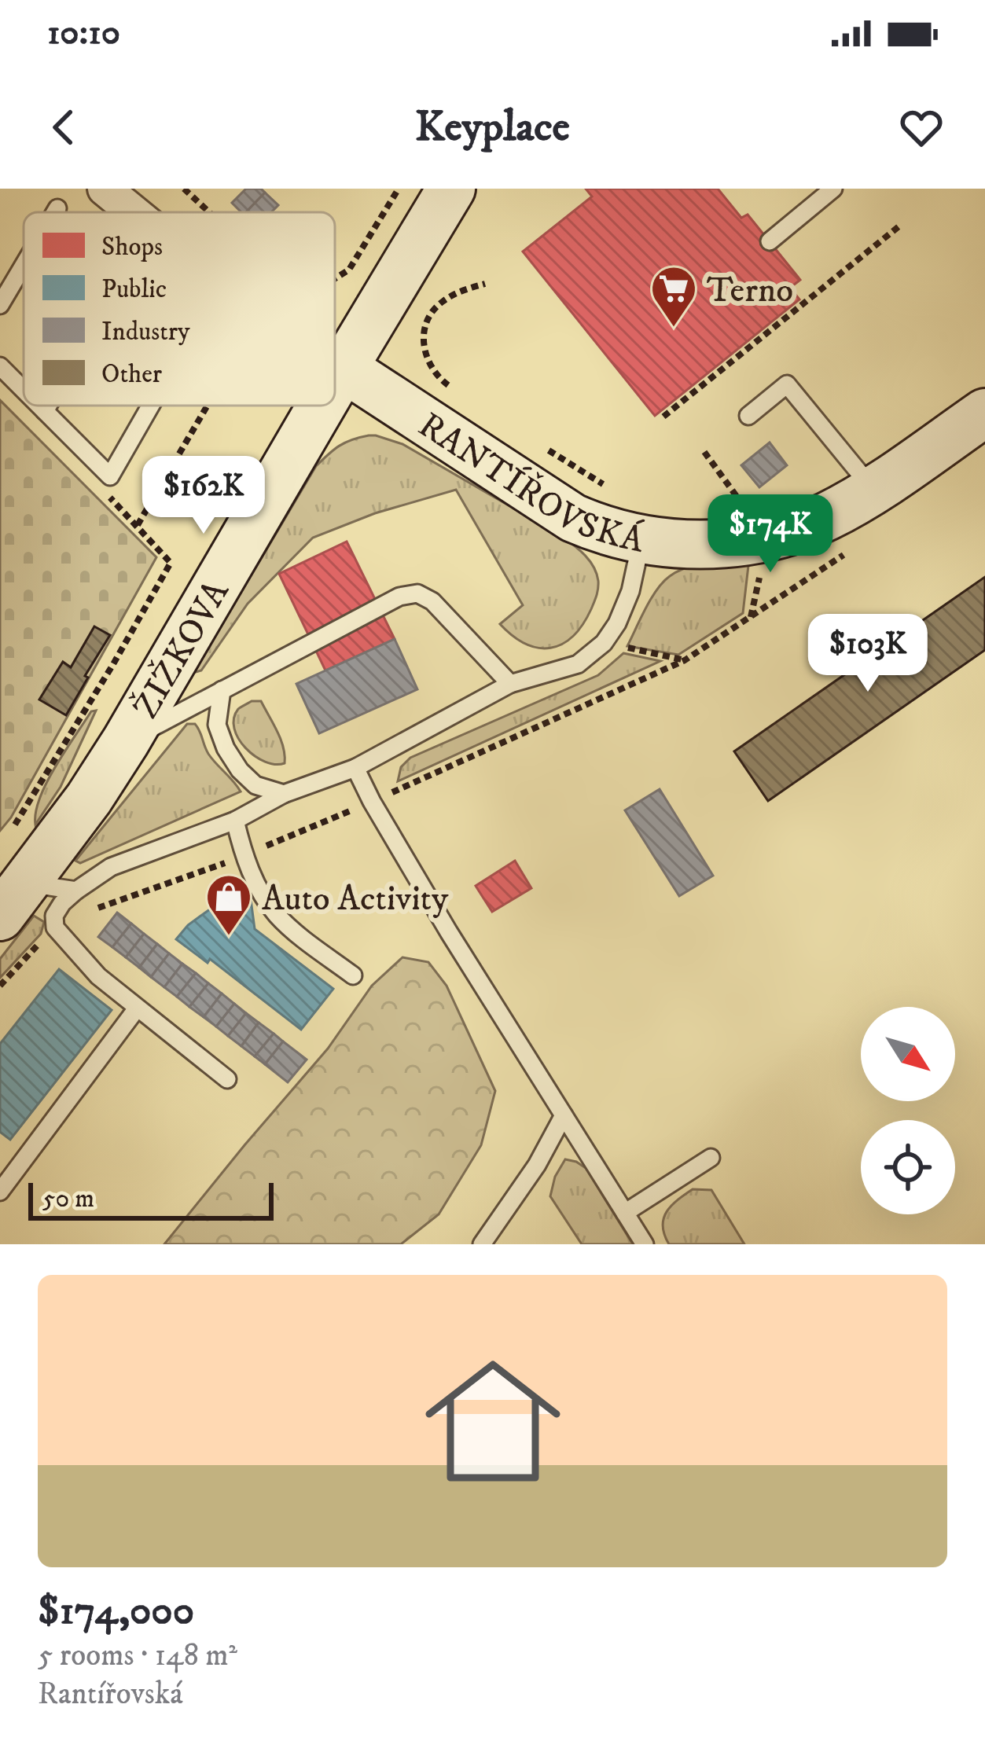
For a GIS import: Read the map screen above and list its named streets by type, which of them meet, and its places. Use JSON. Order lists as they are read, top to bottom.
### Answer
{
  "streets": {
    "main road": ["RANTÍŘOVSKÁ", "ŽIŽKOVA"]
  },
  "crossings": [
    ["RANTÍŘOVSKÁ", "ŽIŽKOVA"]
  ],
  "places": {
    "supermarket": ["Terno"],
    "shop": ["Auto Activity"]
  },
  "legend": [
    "Shops",
    "Public",
    "Industry",
    "Other"
  ],
  "scale_bar": "50 m",
  "north": "bottom right",
  "page": {
    "status": "10:10",
    "header": "Keyplace",
    "price": ["$162K", "$174K", "$103K"],
    "scale": "50 m",
    "list": [
      {
        "name": "$174,000",
        "note": "5 rooms · 148 m² · Rantířovská"
      }
    ]
  }
}
